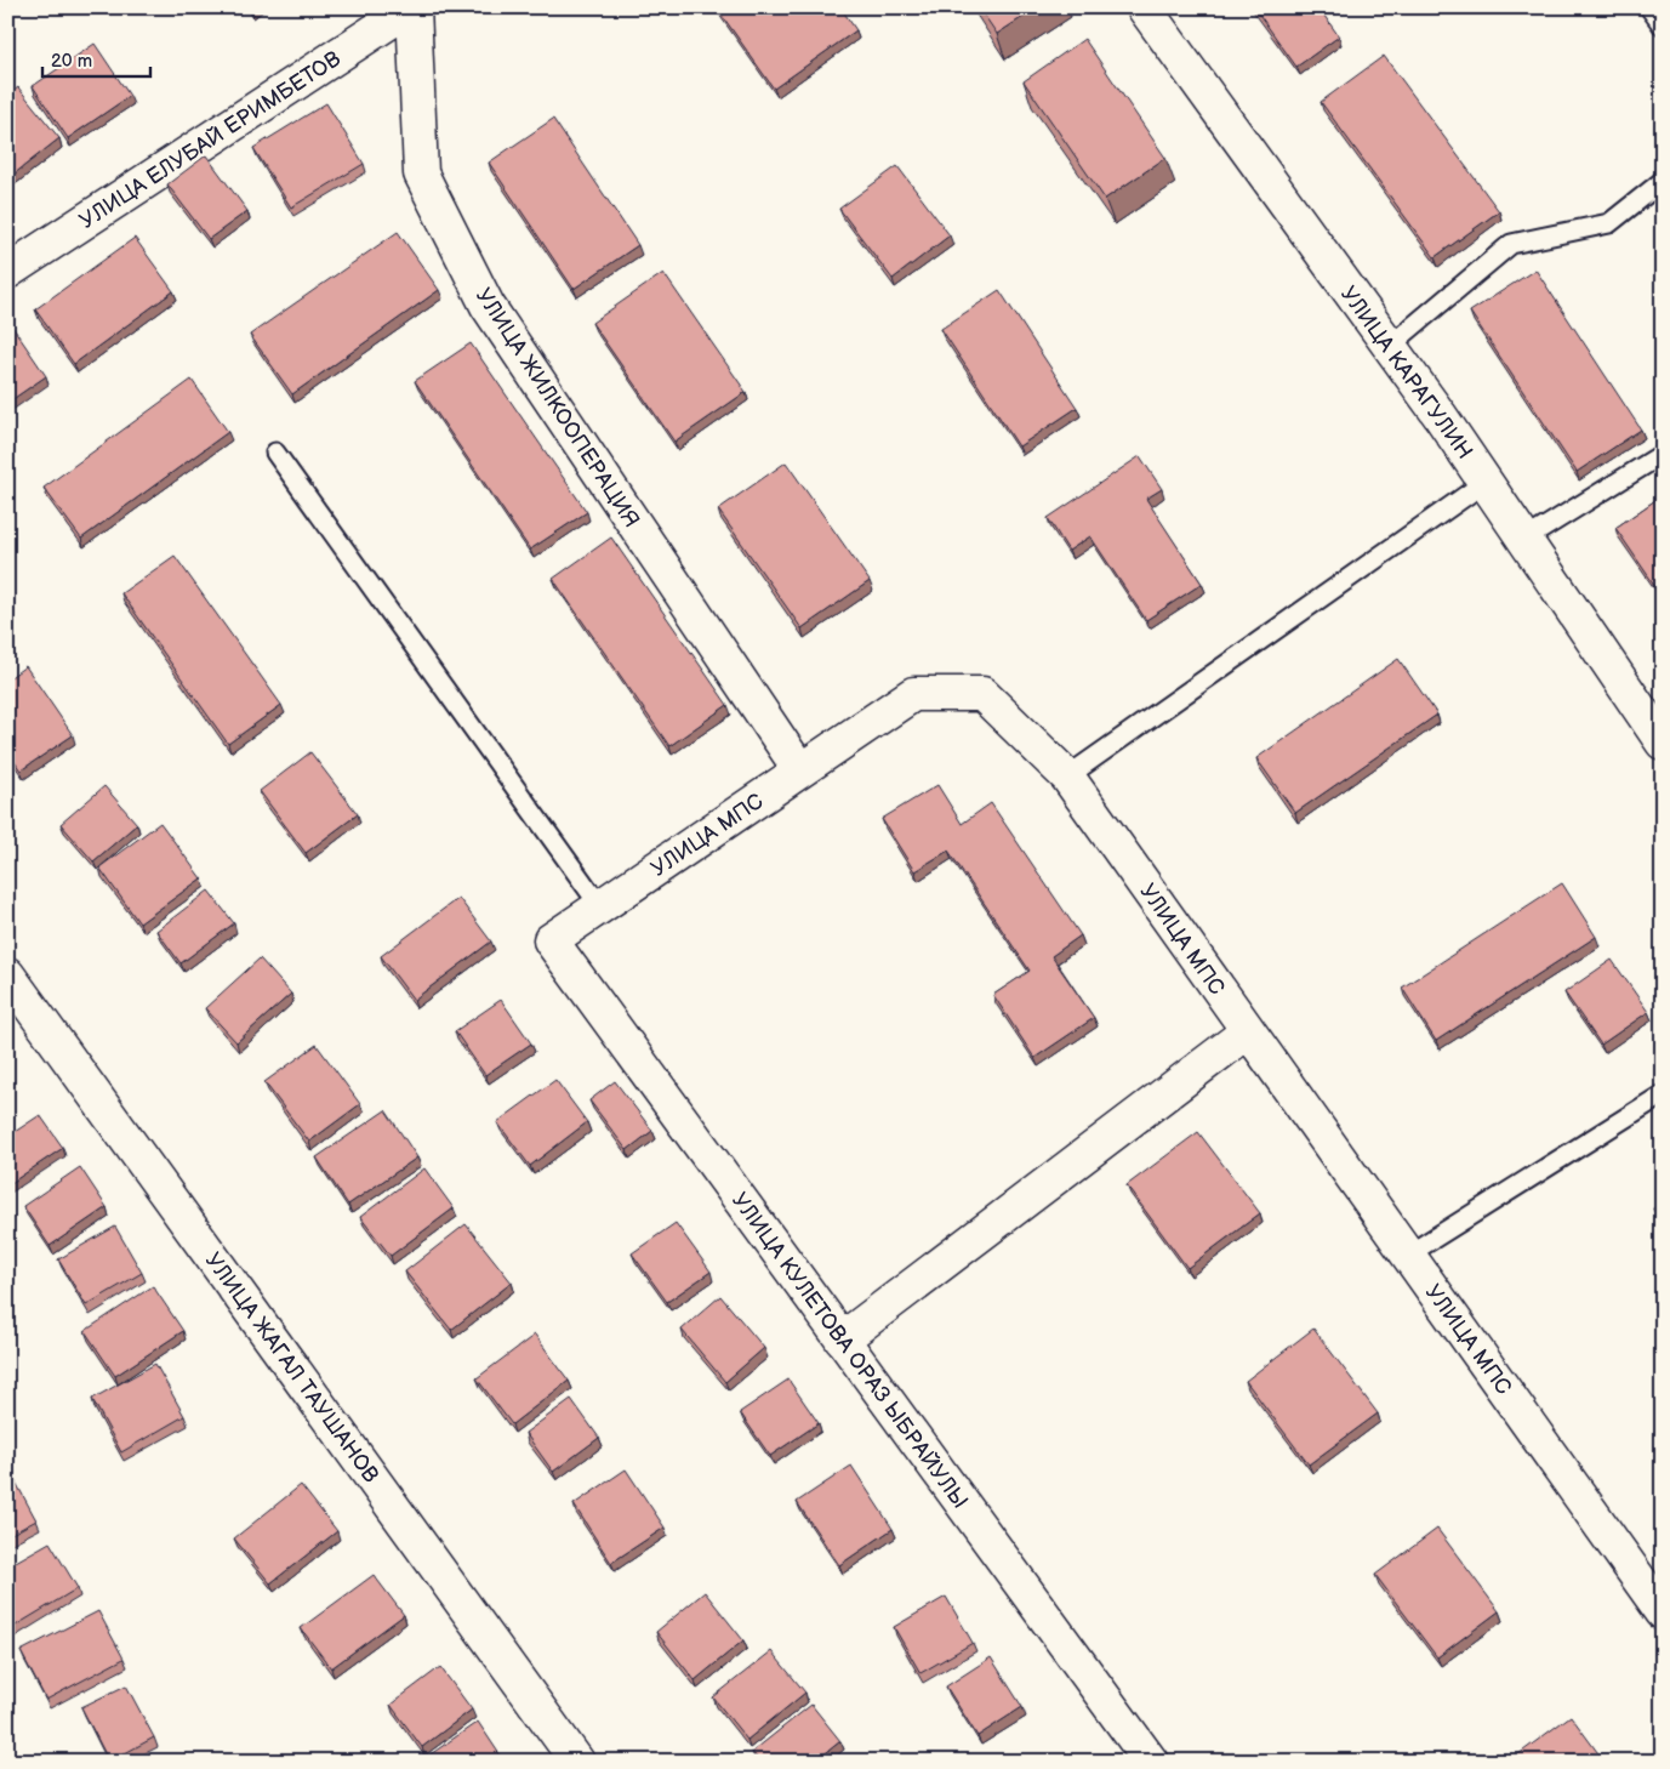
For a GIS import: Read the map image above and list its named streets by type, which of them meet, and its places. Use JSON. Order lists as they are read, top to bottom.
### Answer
{
  "streets": {
    "street": [
      "УЛИЦА ЕЛУБАЙ ЕРИМБЕТОВ",
      "УЛИЦА КАРАГУЛИН",
      "УЛИЦА ЖИЛКООПЕРАЦИЯ",
      "УЛИЦА МПС",
      "УЛИЦА КУЛЕТОВА ОРАЗ ЫБРАЙУЛЫ",
      "УЛИЦА ЖАГАЛ ТАУШАНОВ"
    ]
  },
  "crossings": [
    ["УЛИЦА ЕЛУБАЙ ЕРИМБЕТОВ", "УЛИЦА ЖИЛКООПЕРАЦИЯ"],
    ["УЛИЦА ЖИЛКООПЕРАЦИЯ", "УЛИЦА МПС"],
    ["УЛИЦА МПС", "УЛИЦА КУЛЕТОВА ОРАЗ ЫБРАЙУЛЫ"]
  ],
  "scale_bar": "20 m"
}
